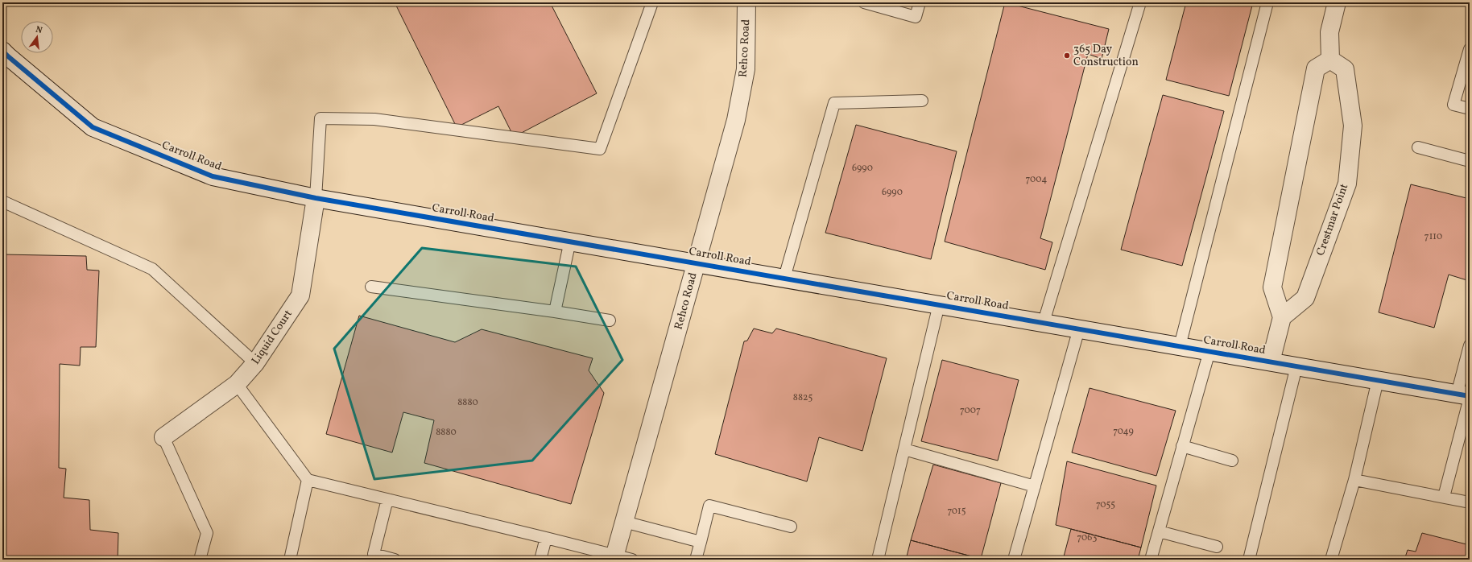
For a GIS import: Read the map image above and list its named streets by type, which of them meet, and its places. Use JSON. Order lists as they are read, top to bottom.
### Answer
{
  "streets": {
    "street": [
      "Rehco Road",
      "Carroll Road",
      "Crestmar Point",
      "Liquid Court"
    ]
  },
  "crossings": [
    ["Rehco Road", "Carroll Road"],
    ["Carroll Road", "Liquid Court"]
  ],
  "places": ["365 Day Construction"],
  "house_numbers": [
    "6990",
    "7004",
    "6990",
    "7110",
    "8825",
    "8880",
    "7007",
    "7049",
    "8880",
    "7055",
    "7015",
    "7063"
  ],
  "north": "top"
}
